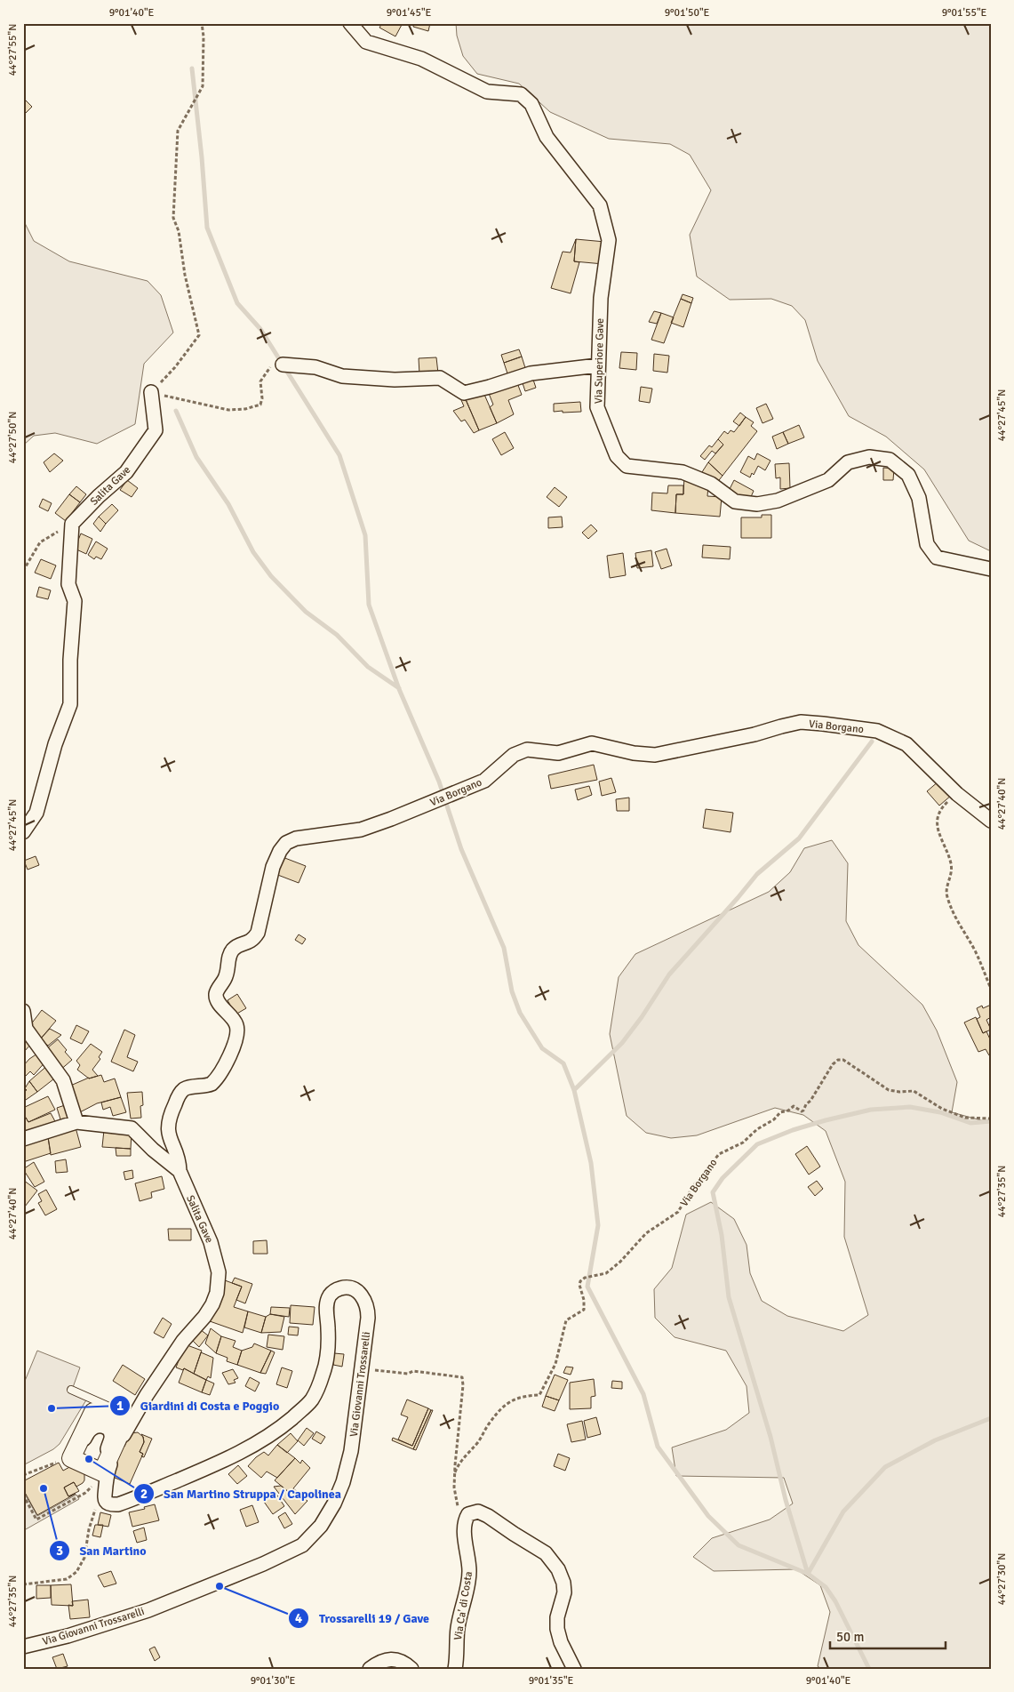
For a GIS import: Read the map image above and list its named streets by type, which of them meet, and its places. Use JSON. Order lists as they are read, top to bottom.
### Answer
{
  "streets": {
    "street": [
      "Via Superiore Gave",
      "Salita Gave",
      "Via Borgano",
      "Via Giovanni Trossarelli",
      "Via Ca' di Costa"
    ]
  },
  "crossings": [
    ["Salita Gave", "Via Borgano"],
    ["Salita Gave", "Via Giovanni Trossarelli"]
  ],
  "places": [
    "Giardini di Costa e Poggio",
    "San Martino Struppa / Capolinea",
    "San Martino",
    "Trossarelli 19 / Gave"
  ],
  "scale_bar": "50 m",
  "coordinates": [
    "9°01'40\"E",
    "9°01'45\"E",
    "9°01'50\"E",
    "9°01'55\"E",
    "44°27'55\"N",
    "44°27'45\"N",
    "44°27'50\"N",
    "44°27'40\"N",
    "44°27'35\"N",
    "44°27'30\"N",
    "9°01'30\"E",
    "9°01'35\"E"
  ]
}
